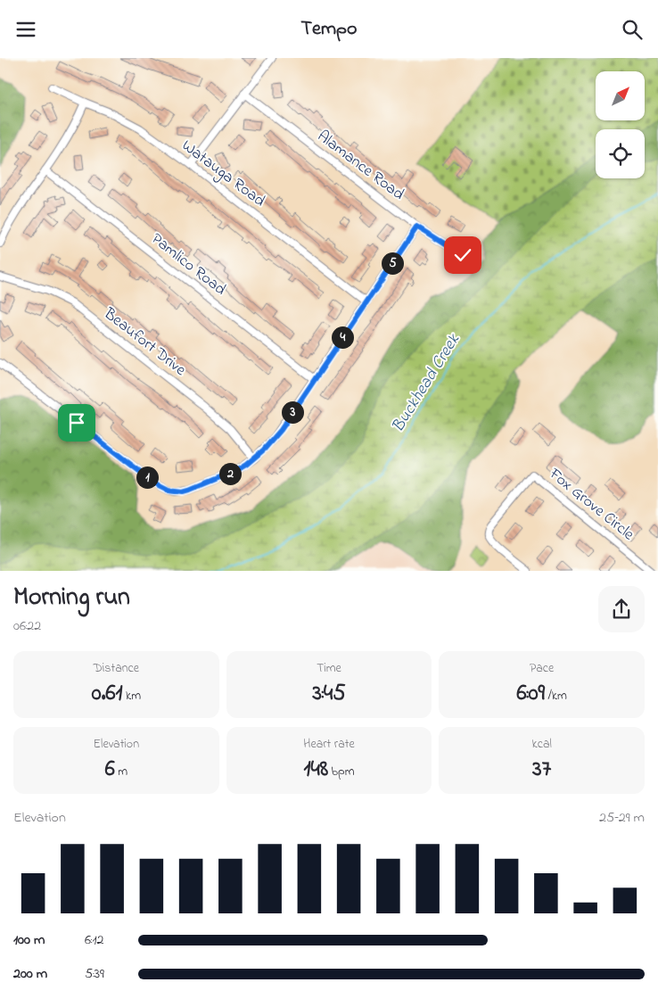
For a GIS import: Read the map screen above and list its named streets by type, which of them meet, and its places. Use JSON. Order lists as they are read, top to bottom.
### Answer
{
  "streets": {
    "street": [
      "Alamance Road",
      "Watauga Road",
      "Pamlico Road",
      "Beaufort Drive",
      "Fox Grove Circle"
    ]
  },
  "water": ["Buckhead Creek"],
  "north": "top right",
  "page": {
    "header": "Tempo",
    "pins": [
      "5",
      "4",
      "3",
      "2",
      "1"
    ],
    "heading": ["Morning run", "06:22"],
    "stats": [
      ["Distance", "0.61 km"],
      ["Time", "3:45"],
      ["Pace", "6:09 /km"],
      ["Elevation", "6 m"],
      ["Heart rate", "148 bpm"],
      ["kcal", "37"]
    ],
    "chart": ["Elevation", "25–29 m"],
    "list": [
      {
        "name": "100 m",
        "note": "6:12"
      },
      {
        "name": "200 m",
        "note": "5:39"
      }
    ]
  }
}
